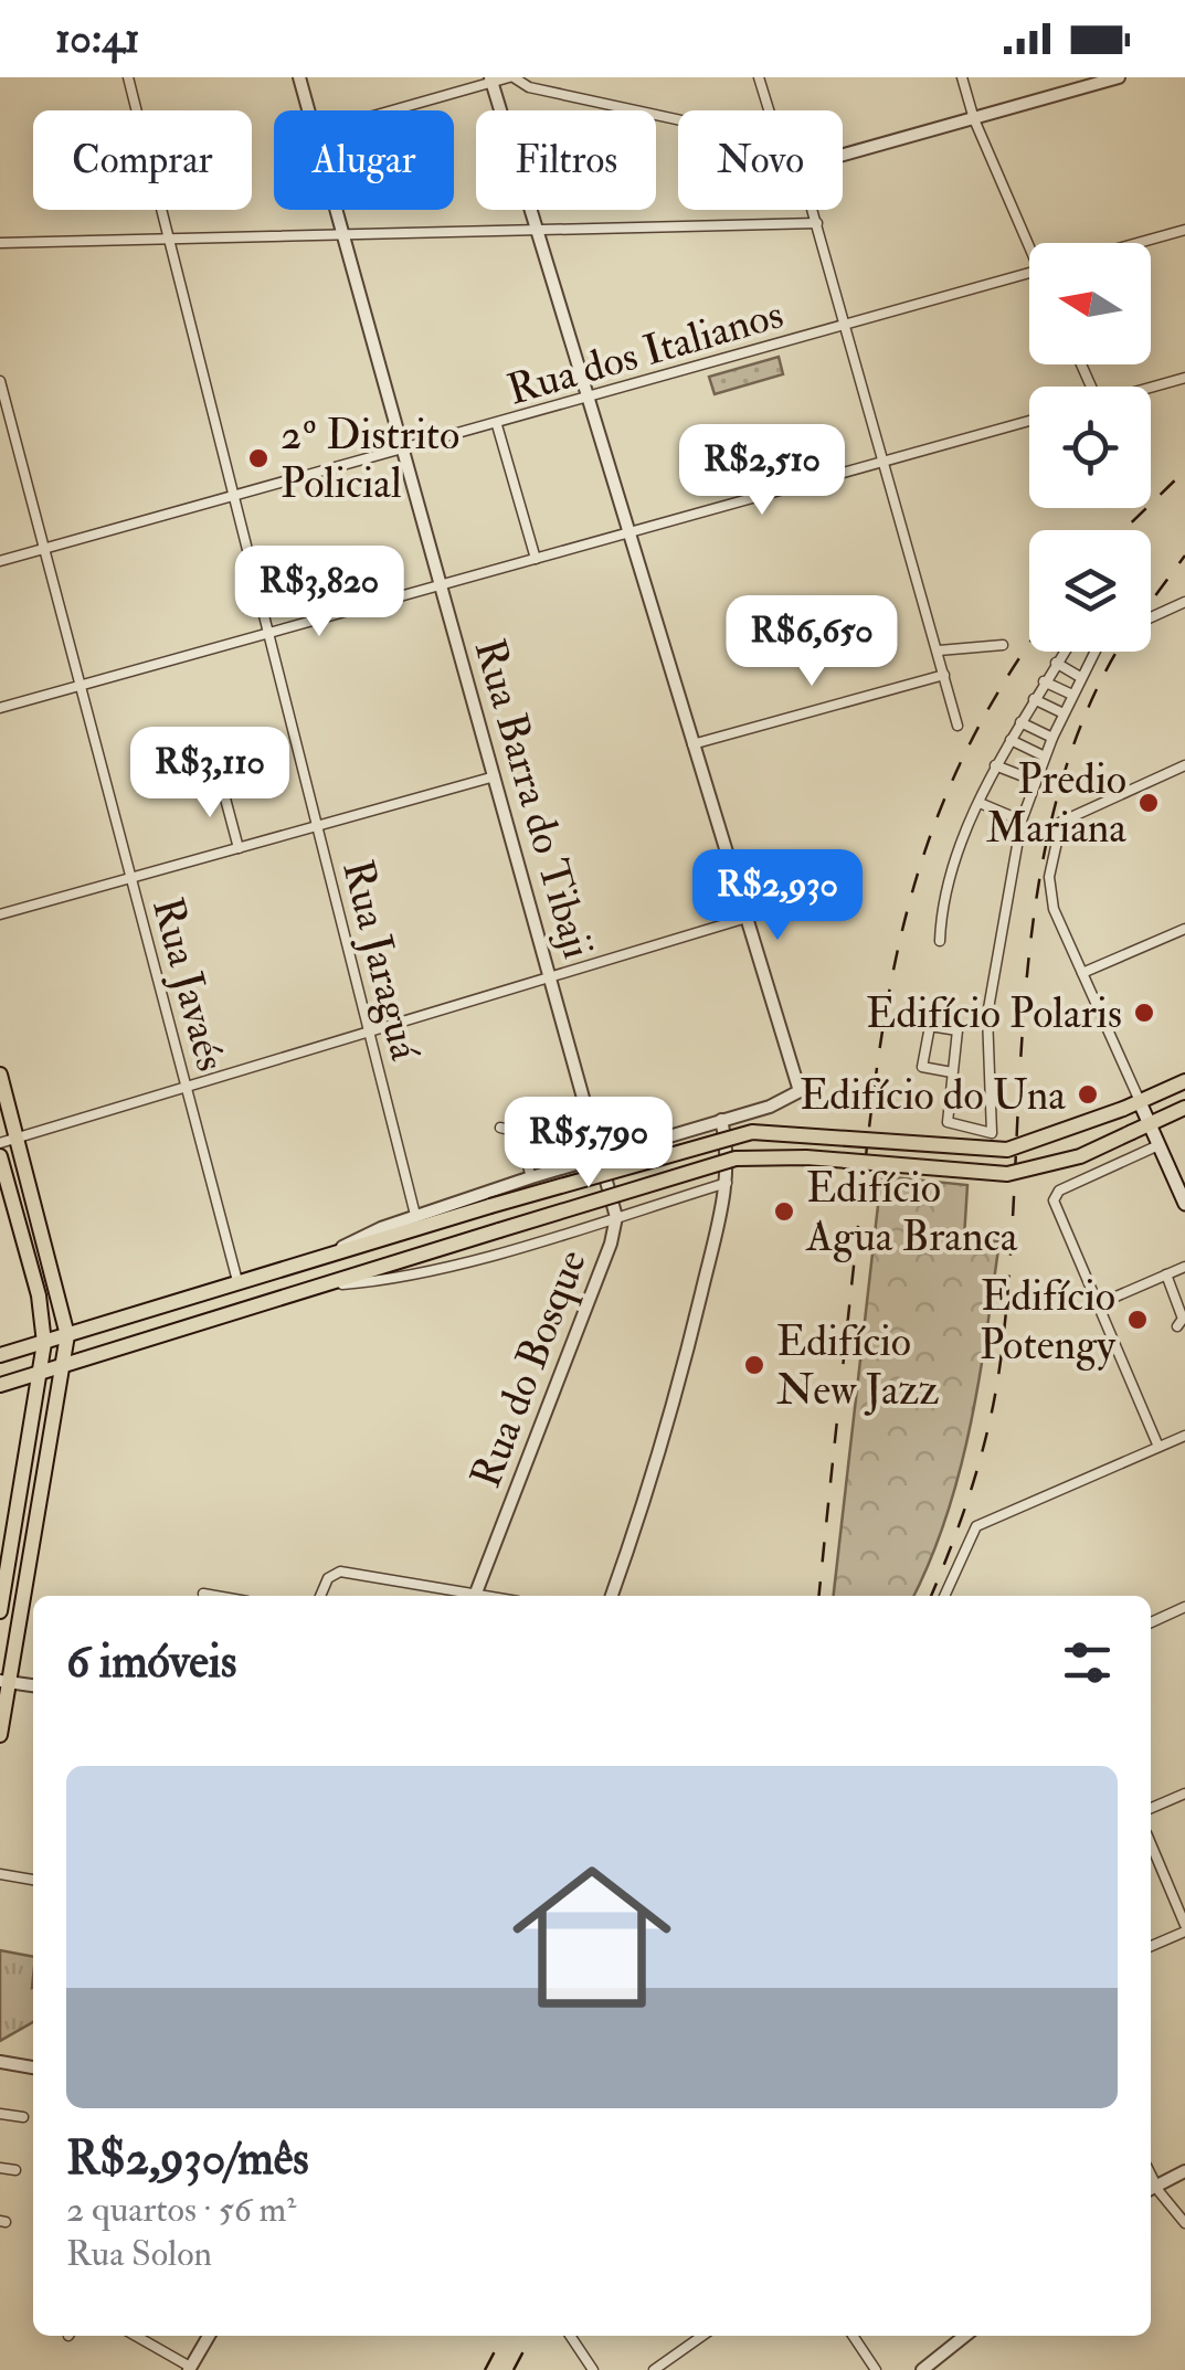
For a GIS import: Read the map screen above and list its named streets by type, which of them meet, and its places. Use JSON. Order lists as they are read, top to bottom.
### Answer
{
  "streets": {
    "street": [
      "Rua dos Italianos",
      "Rua Barra do Tibaji",
      "Rua Jaraguá",
      "Rua Javaés",
      "Rua do Bosque"
    ]
  },
  "crossings": [
    ["Rua dos Italianos", "Rua Barra do Tibaji"],
    ["Rua dos Italianos", "Rua Jaraguá"],
    ["Rua dos Italianos", "Rua Javaés"],
    ["Rua Barra do Tibaji", "Rua do Bosque"]
  ],
  "places": [
    "2º Distrito Policial",
    "Predio Mariana",
    "Edifício Polaris",
    "Edifício do Una",
    "Edifício Agua Branca",
    "Edifício Potengy",
    "Edifício New Jazz"
  ],
  "north": "left",
  "page": {
    "status": "10:41",
    "chip": [
      "Comprar",
      "Alugar",
      "Filtros",
      "Novo"
    ],
    "price": [
      "R$2,510",
      "R$3,820",
      "R$6,650",
      "R$3,110",
      "R$2,930",
      "R$5,790"
    ],
    "heading": "6 imóveis",
    "list": [
      {
        "name": "R$2,930/mês",
        "note": "2 quartos · 56 m² · Rua Solon"
      }
    ]
  }
}
